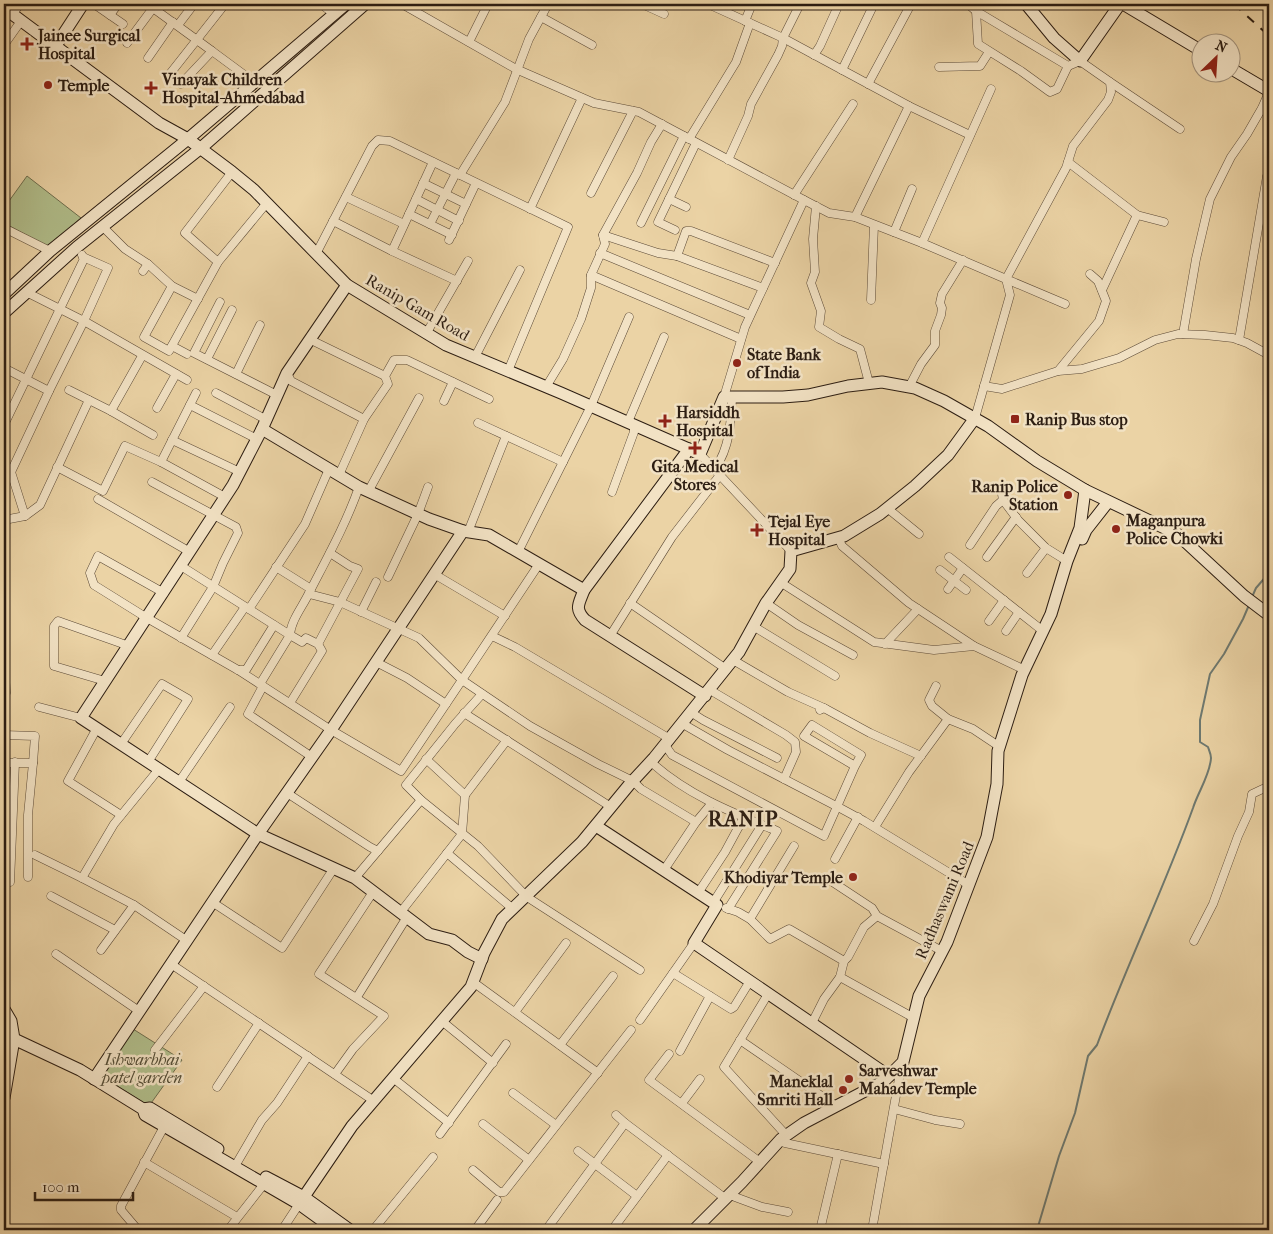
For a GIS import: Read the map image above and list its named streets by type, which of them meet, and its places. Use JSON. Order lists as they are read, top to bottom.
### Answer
{
  "streets": {
    "street": ["Ranip Gam Road", "Radhaswami Road"]
  },
  "districts": ["RANIP"],
  "parks": ["Ishwarbhai patel garden"],
  "places": {
    "health": [
      "Jainee Surgical Hospital",
      "Vinayak Children Hospital-Ahmedabad",
      "Harsiddh Hospital",
      "Gita Medical Stores",
      "Tejal Eye Hospital"
    ],
    "other": [
      "Temple",
      "State Bank of India",
      "Ranip Police Station",
      "Maganpura Police Chowki",
      "Khodiyar Temple",
      "Sarveshwar Mahadev Temple",
      "Maneklal Smriti Hall"
    ],
    "transit": ["Ranip Bus stop"]
  },
  "scale_bar": "100 m",
  "north": "top right"
}
